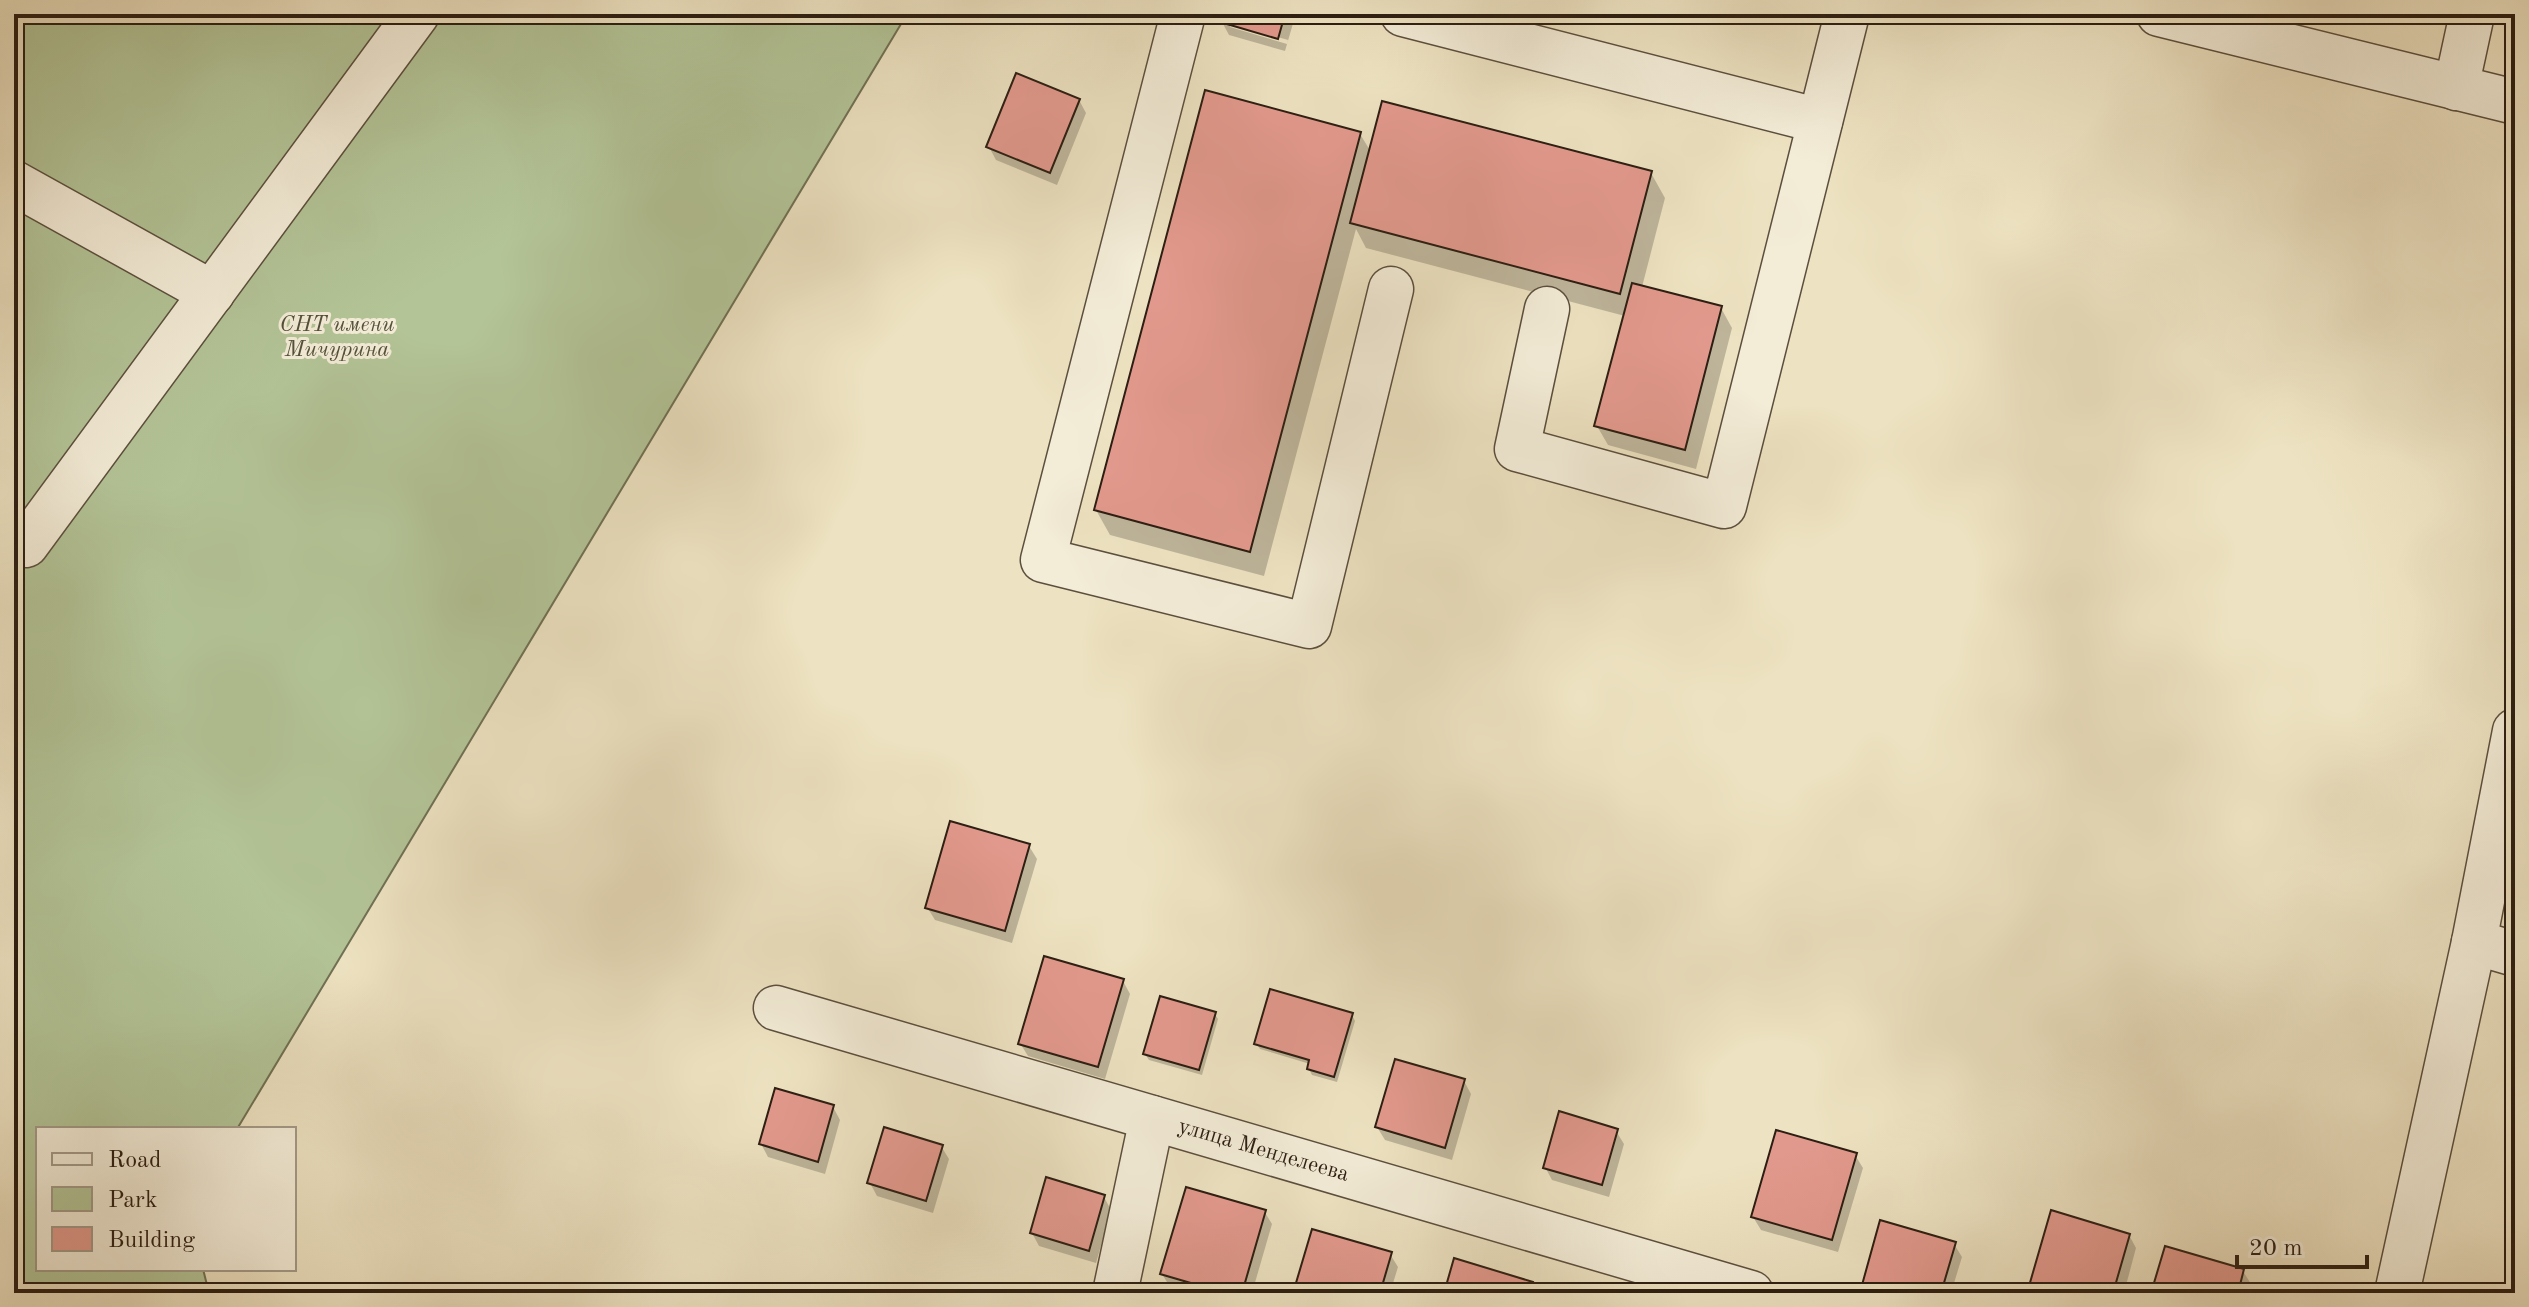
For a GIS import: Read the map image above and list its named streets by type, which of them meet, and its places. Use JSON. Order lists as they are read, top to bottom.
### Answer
{
  "streets": {
    "street": ["улица Менделеева"]
  },
  "parks": ["СНТ имени Мичурина"],
  "legend": ["Road", "Park", "Building"],
  "scale_bar": "20 m"
}
